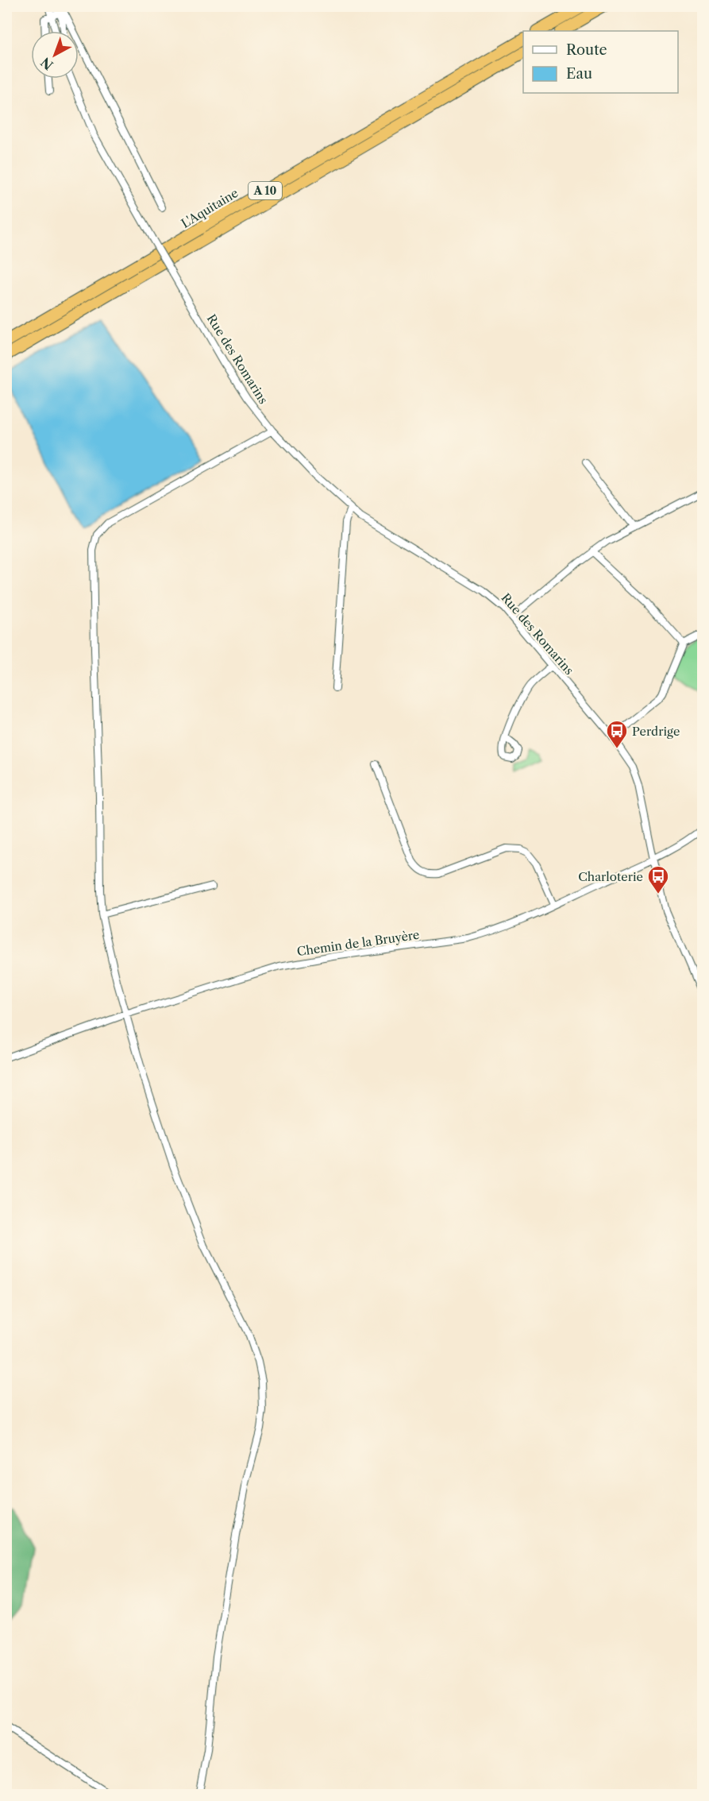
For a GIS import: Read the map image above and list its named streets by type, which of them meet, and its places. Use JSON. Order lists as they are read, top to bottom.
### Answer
{
  "streets": {
    "highway": ["A 10", "L'Aquitaine"],
    "street": ["Rue des Romarins", "Chemin de la Bruyère"]
  },
  "crossings": [
    ["Rue des Romarins", "Chemin de la Bruyère"]
  ],
  "places": {
    "bus stop": ["Perdrige", "Charloterie"]
  },
  "legend": ["Route", "Eau"],
  "north": "bottom left"
}
